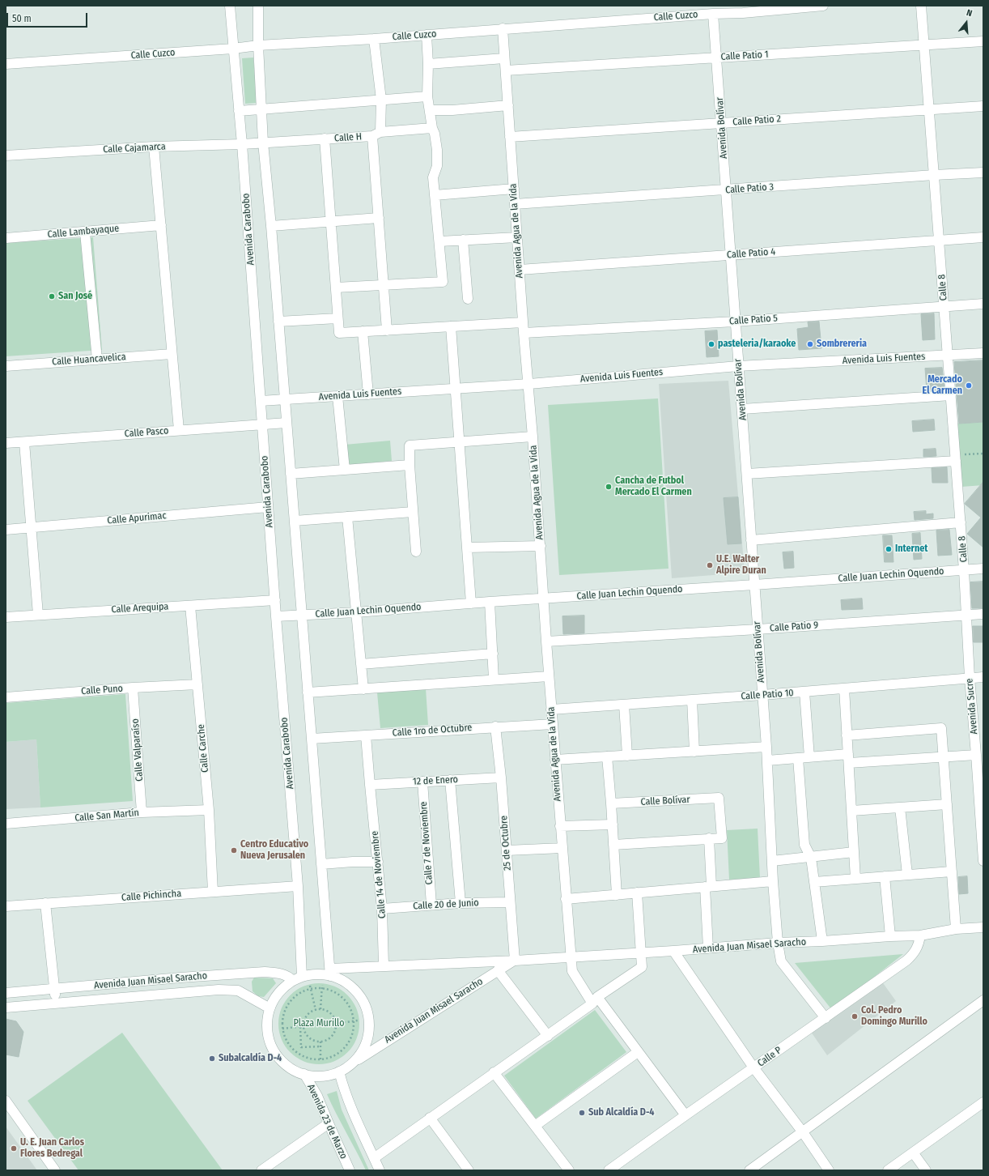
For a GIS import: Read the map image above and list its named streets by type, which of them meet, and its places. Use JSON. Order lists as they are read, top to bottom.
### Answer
{
  "streets": {
    "street": [
      "Calle Cuzco",
      "Calle Patio 1",
      "Calle Patio 2",
      "Avenida Bolívar",
      "Calle H",
      "Calle Cajamarca",
      "Calle Patio 3",
      "Avenida Carabobo",
      "Avenida Agua de la Vida",
      "Calle Lambayaque",
      "Calle Patio 4",
      "Calle 8",
      "Calle Patio 5",
      "Avenida Luis Fuentes",
      "Calle Huancavelica",
      "Calle Pasco",
      "Calle Apurimac",
      "Calle Juan Lechin Oquendo",
      "Calle Arequipa",
      "Calle Patio 9",
      "Calle Puno",
      "Calle Patio 10",
      "Avenida Sucre",
      "Calle 1ro de Octubre",
      "Calle Carche",
      "Calle Valparaíso",
      "12 de Enero",
      "Calle Bolívar",
      "Calle San Martín",
      "Calle 7 de Noviembre",
      "25 de Octubre",
      "Calle 14 de Noviembre",
      "Calle Pichincha",
      "Calle 20 de Junio",
      "Avenida Juan Misael Saracho",
      "Calle P",
      "Avenida 23 de Marzo"
    ]
  },
  "crossings": [
    ["Calle Cuzco", "Avenida Bolívar"],
    ["Calle Cuzco", "Avenida Carabobo"],
    ["Calle Cuzco", "Avenida Agua de la Vida"],
    ["Calle Patio 1", "Avenida Bolívar"],
    ["Calle Patio 1", "Avenida Agua de la Vida"],
    ["Calle Patio 1", "Calle 8"],
    ["Calle Patio 2", "Avenida Bolívar"],
    ["Calle Patio 2", "Avenida Agua de la Vida"],
    ["Calle Patio 2", "Calle 8"],
    ["Avenida Bolívar", "Calle Patio 3"],
    ["Avenida Bolívar", "Calle Patio 4"],
    ["Avenida Bolívar", "Calle Patio 5"],
    ["Avenida Bolívar", "Avenida Luis Fuentes"],
    ["Avenida Bolívar", "Calle Juan Lechin Oquendo"],
    ["Avenida Bolívar", "Calle Patio 9"],
    ["Avenida Bolívar", "Calle Patio 10"],
    ["Calle H", "Calle Cajamarca"],
    ["Calle Cajamarca", "Avenida Carabobo"],
    ["Calle Patio 3", "Avenida Agua de la Vida"],
    ["Calle Patio 3", "Calle 8"],
    ["Avenida Carabobo", "Avenida Luis Fuentes"],
    ["Avenida Carabobo", "Calle Pasco"],
    ["Avenida Carabobo", "Calle Apurimac"],
    ["Avenida Carabobo", "Calle Juan Lechin Oquendo"],
    ["Avenida Carabobo", "Calle Arequipa"],
    ["Avenida Carabobo", "Calle Pichincha"],
    ["Avenida Carabobo", "Avenida Juan Misael Saracho"],
    ["Avenida Agua de la Vida", "Calle Patio 4"],
    ["Avenida Agua de la Vida", "Calle Patio 5"],
    ["Avenida Agua de la Vida", "Avenida Luis Fuentes"],
    ["Avenida Agua de la Vida", "Calle Juan Lechin Oquendo"],
    ["Avenida Agua de la Vida", "Calle Patio 9"],
    ["Avenida Agua de la Vida", "Calle Patio 10"],
    ["Avenida Agua de la Vida", "Calle 1ro de Octubre"],
    ["Avenida Agua de la Vida", "Avenida Juan Misael Saracho"],
    ["Avenida Agua de la Vida", "Calle P"],
    ["Calle Patio 4", "Calle 8"],
    ["Calle 8", "Calle Patio 5"],
    ["Calle 8", "Avenida Luis Fuentes"],
    ["Calle 8", "Calle Juan Lechin Oquendo"],
    ["Calle 8", "Avenida Sucre"],
    ["Calle Juan Lechin Oquendo", "Avenida Sucre"],
    ["Calle Arequipa", "Calle Carche"],
    ["Calle Patio 9", "Avenida Sucre"],
    ["Calle Puno", "Calle Carche"],
    ["Calle Puno", "Calle Valparaíso"],
    ["Calle Patio 10", "Avenida Sucre"],
    ["Calle 1ro de Octubre", "25 de Octubre"],
    ["Calle 1ro de Octubre", "Calle 14 de Noviembre"],
    ["Calle Carche", "Calle San Martín"],
    ["Calle Carche", "Calle Pichincha"],
    ["Calle Valparaíso", "Calle San Martín"],
    ["12 de Enero", "Calle 7 de Noviembre"],
    ["12 de Enero", "25 de Octubre"],
    ["12 de Enero", "Calle 14 de Noviembre"],
    ["Calle 7 de Noviembre", "Calle 20 de Junio"],
    ["25 de Octubre", "Calle 20 de Junio"],
    ["25 de Octubre", "Avenida Juan Misael Saracho"],
    ["Calle 14 de Noviembre", "Calle 20 de Junio"],
    ["Calle 14 de Noviembre", "Avenida Juan Misael Saracho"],
    ["Avenida Juan Misael Saracho", "Calle P"]
  ],
  "parks": ["Plaza Murillo"],
  "places": [
    "San José",
    "pasteleria/karaoke",
    "Sombrereria",
    "Mercado El Carmen",
    "Cancha de Futbol Mercado El Carmen",
    "Internet",
    "U.E. Walter Alpire Duran",
    "Centro Educativo Nueva Jerusalen",
    "Col. Pedro Domingo Murillo",
    "Subalcaldía D-4",
    "Sub Alcaldía D-4",
    "U. E. Juan Carlos Flores Bedregal"
  ],
  "scale_bar": "50 m",
  "north": "top"
}
